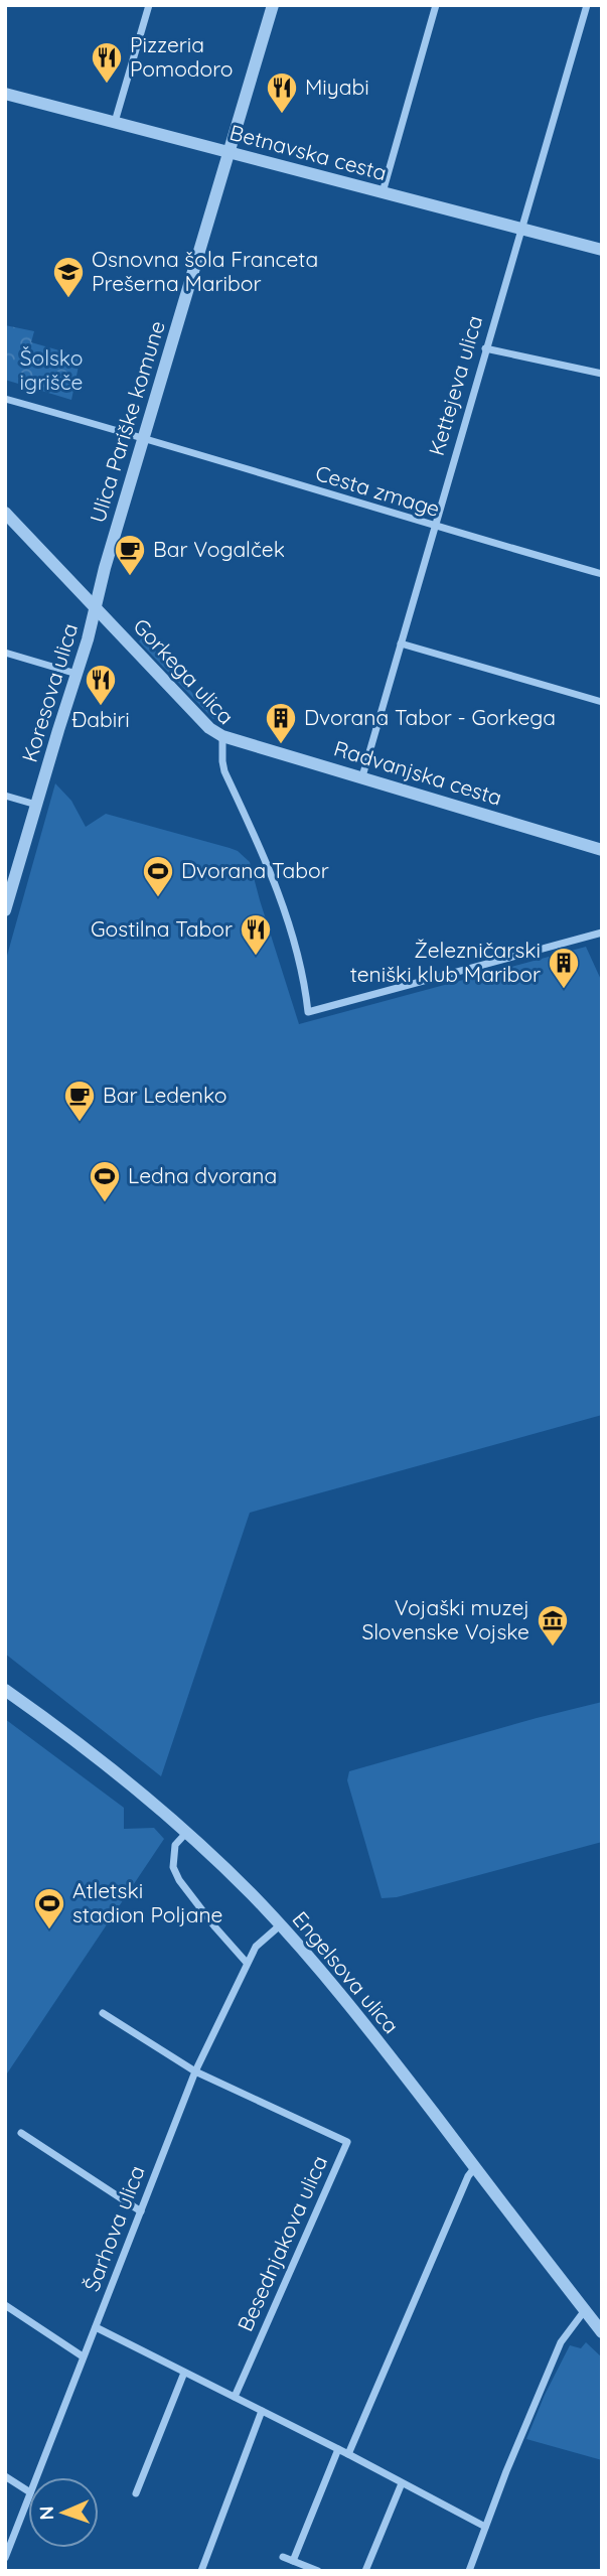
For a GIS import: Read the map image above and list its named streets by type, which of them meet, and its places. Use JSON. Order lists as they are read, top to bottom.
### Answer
{
  "streets": {
    "street": [
      "Betnavska cesta",
      "Kettejeva ulica",
      "Ulica Pariške komune",
      "Cesta zmage",
      "Gorkega ulica",
      "Koresova ulica",
      "Radvanjska cesta",
      "Engelsova ulica",
      "Šarhova ulica",
      "Besednjakova ulica"
    ]
  },
  "crossings": [
    ["Betnavska cesta", "Kettejeva ulica"],
    ["Betnavska cesta", "Ulica Pariške komune"],
    ["Kettejeva ulica", "Cesta zmage"],
    ["Kettejeva ulica", "Radvanjska cesta"],
    ["Ulica Pariške komune", "Cesta zmage"],
    ["Ulica Pariške komune", "Gorkega ulica"],
    ["Ulica Pariške komune", "Koresova ulica"],
    ["Gorkega ulica", "Koresova ulica"],
    ["Gorkega ulica", "Radvanjska cesta"],
    ["Engelsova ulica", "Šarhova ulica"],
    ["Šarhova ulica", "Besednjakova ulica"]
  ],
  "parks": ["Šolsko igrišče"],
  "places": {
    "restaurant": [
      "Pizzeria Pomodoro",
      "Miyabi",
      "Đabiri",
      "Gostilna Tabor"
    ],
    "school or university": ["Osnovna šola Franceta Prešerna Maribor"],
    "cafe": ["Bar Vogalček", "Bar Ledenko"],
    "building": ["Dvorana Tabor - Gorkega", "Železničarski teniški klub Maribor"],
    "sports": ["Dvorana Tabor", "Ledna dvorana", "Atletski stadion Poljane"],
    "museum": ["Vojaški muzej Slovenske Vojske"]
  },
  "north": "left"
}
